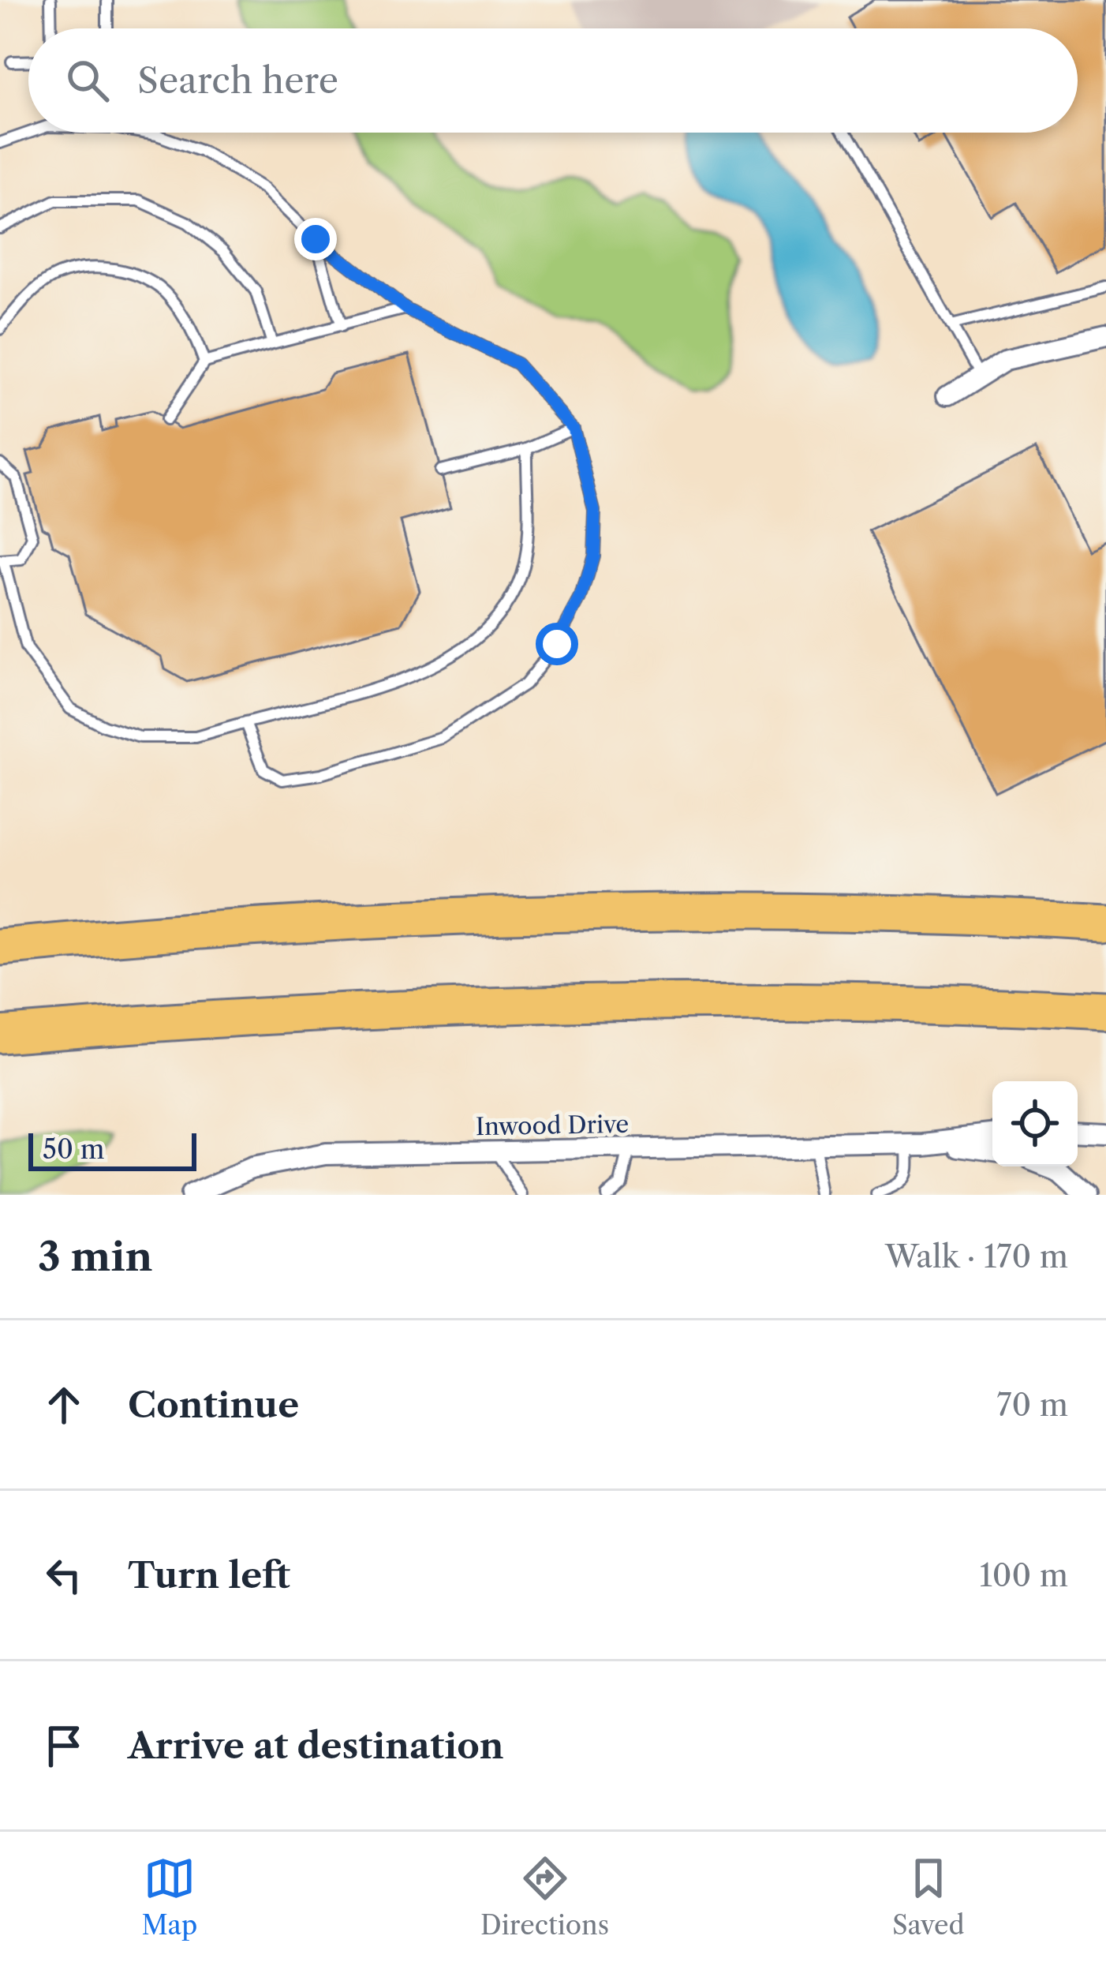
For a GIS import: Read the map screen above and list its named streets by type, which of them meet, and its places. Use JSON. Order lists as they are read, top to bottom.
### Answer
{
  "streets": {
    "street": ["Inwood Drive"]
  },
  "scale_bar": "50 m",
  "page": {
    "search": "Search here",
    "scale": "50 m",
    "heading": ["3 min", "Walk · 170 m"],
    "list": [
      ["Continue", "70 m"],
      ["Turn left", "100 m"],
      "Arrive at destination"
    ],
    "nav": ["Map", "Directions", "Saved"]
  }
}
